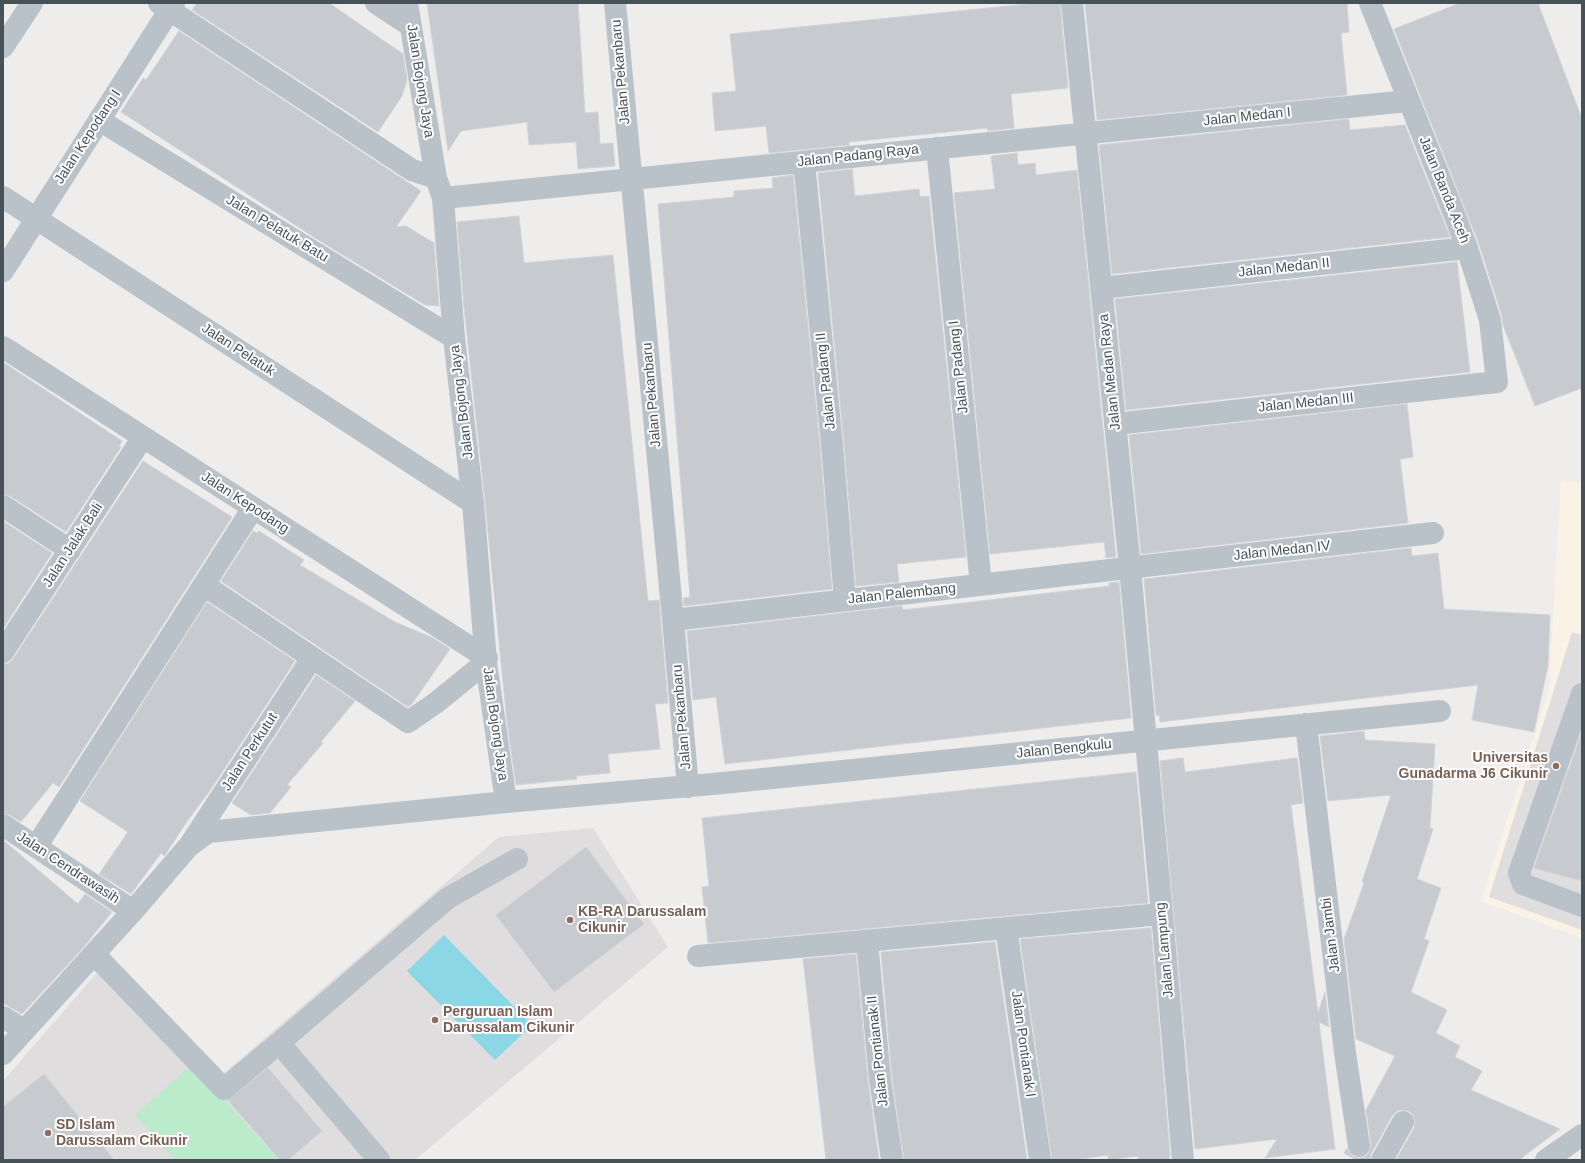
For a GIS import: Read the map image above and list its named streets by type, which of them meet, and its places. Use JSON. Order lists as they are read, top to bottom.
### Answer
{
  "streets": {
    "street": [
      "Jalan Pekanbaru",
      "Jalan Bojong Jaya",
      "Jalan Medan I",
      "Jalan Kepodang I",
      "Jalan Padang Raya",
      "Jalan Banda Aceh",
      "Jalan Pelatuk Batu",
      "Jalan Medan II",
      "Jalan Pelatuk",
      "Jalan Padang I",
      "Jalan Medan Raya",
      "Jalan Padang II",
      "Jalan Medan III",
      "Jalan Kepodang",
      "Jalan Jalak Bali",
      "Jalan Medan IV",
      "Jalan Palembang",
      "Jalan Bengkulu",
      "Jalan Perkutut",
      "Jalan Cendrawasih",
      "Jalan Jambi",
      "Jalan Lampung",
      "Jalan Pontianak I",
      "Jalan Pontianak II"
    ]
  },
  "crossings": [
    ["Jalan Pekanbaru", "Jalan Padang Raya"],
    ["Jalan Pekanbaru", "Jalan Palembang"],
    ["Jalan Pekanbaru", "Jalan Bengkulu"],
    ["Jalan Bojong Jaya", "Jalan Padang Raya"],
    ["Jalan Bojong Jaya", "Jalan Pelatuk Batu"],
    ["Jalan Bojong Jaya", "Jalan Pelatuk"],
    ["Jalan Bojong Jaya", "Jalan Kepodang"],
    ["Jalan Bojong Jaya", "Jalan Bengkulu"],
    ["Jalan Medan I", "Jalan Padang Raya"],
    ["Jalan Medan I", "Jalan Banda Aceh"],
    ["Jalan Medan I", "Jalan Medan Raya"],
    ["Jalan Kepodang I", "Jalan Pelatuk Batu"],
    ["Jalan Kepodang I", "Jalan Pelatuk"],
    ["Jalan Padang Raya", "Jalan Padang I"],
    ["Jalan Padang Raya", "Jalan Medan Raya"],
    ["Jalan Padang Raya", "Jalan Padang II"],
    ["Jalan Banda Aceh", "Jalan Medan II"],
    ["Jalan Banda Aceh", "Jalan Medan III"],
    ["Jalan Medan II", "Jalan Medan Raya"],
    ["Jalan Padang I", "Jalan Palembang"],
    ["Jalan Medan Raya", "Jalan Medan III"],
    ["Jalan Medan Raya", "Jalan Medan IV"],
    ["Jalan Medan Raya", "Jalan Palembang"],
    ["Jalan Medan Raya", "Jalan Bengkulu"],
    ["Jalan Medan Raya", "Jalan Lampung"],
    ["Jalan Padang II", "Jalan Palembang"],
    ["Jalan Kepodang", "Jalan Jalak Bali"],
    ["Jalan Medan IV", "Jalan Palembang"],
    ["Jalan Bengkulu", "Jalan Perkutut"],
    ["Jalan Bengkulu", "Jalan Jambi"],
    ["Jalan Bengkulu", "Jalan Lampung"]
  ],
  "places": [
    "Universitas Gunadarma J6 Cikunir",
    "KB-RA Darussalam Cikunir",
    "Perguruan Islam Darussalam Cikunir",
    "SD Islam Darussalam Cikunir"
  ]
}
